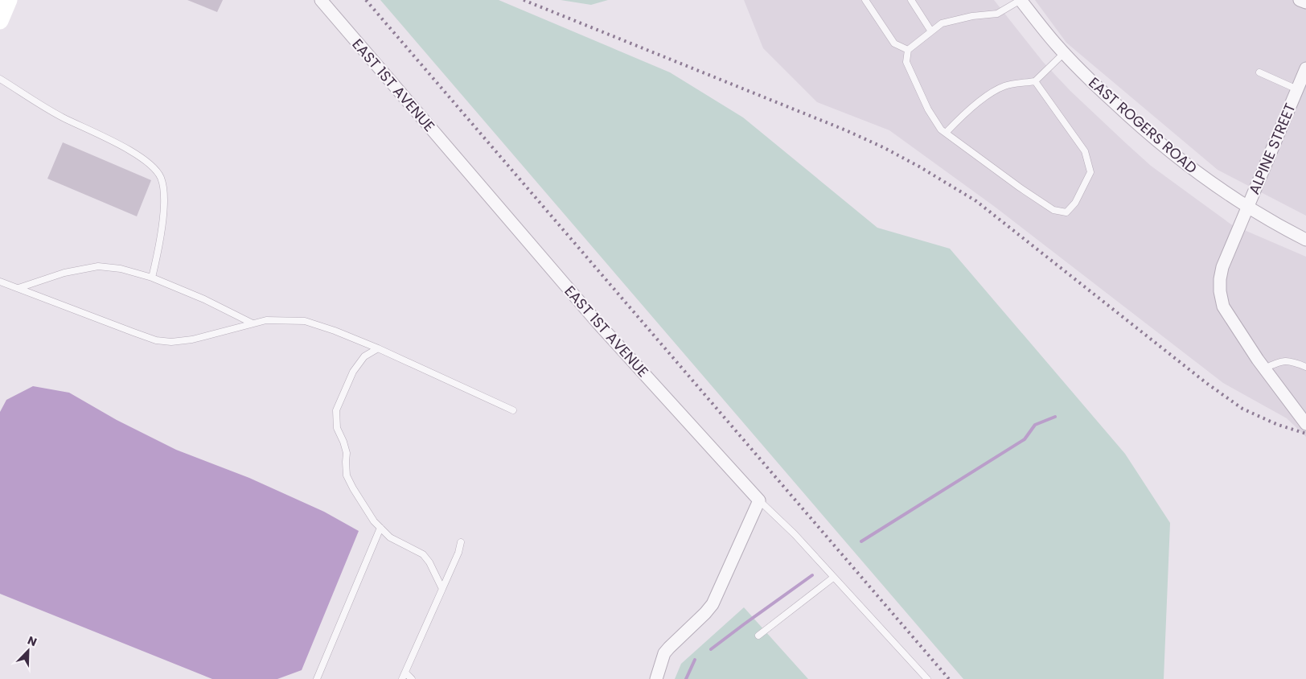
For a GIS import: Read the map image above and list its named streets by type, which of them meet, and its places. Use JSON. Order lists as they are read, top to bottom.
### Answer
{
  "streets": {
    "street": ["EAST 1ST AVENUE", "EAST ROGERS ROAD", "ALPINE STREET"]
  },
  "crossings": [
    ["EAST ROGERS ROAD", "ALPINE STREET"]
  ],
  "north": "top right"
}
